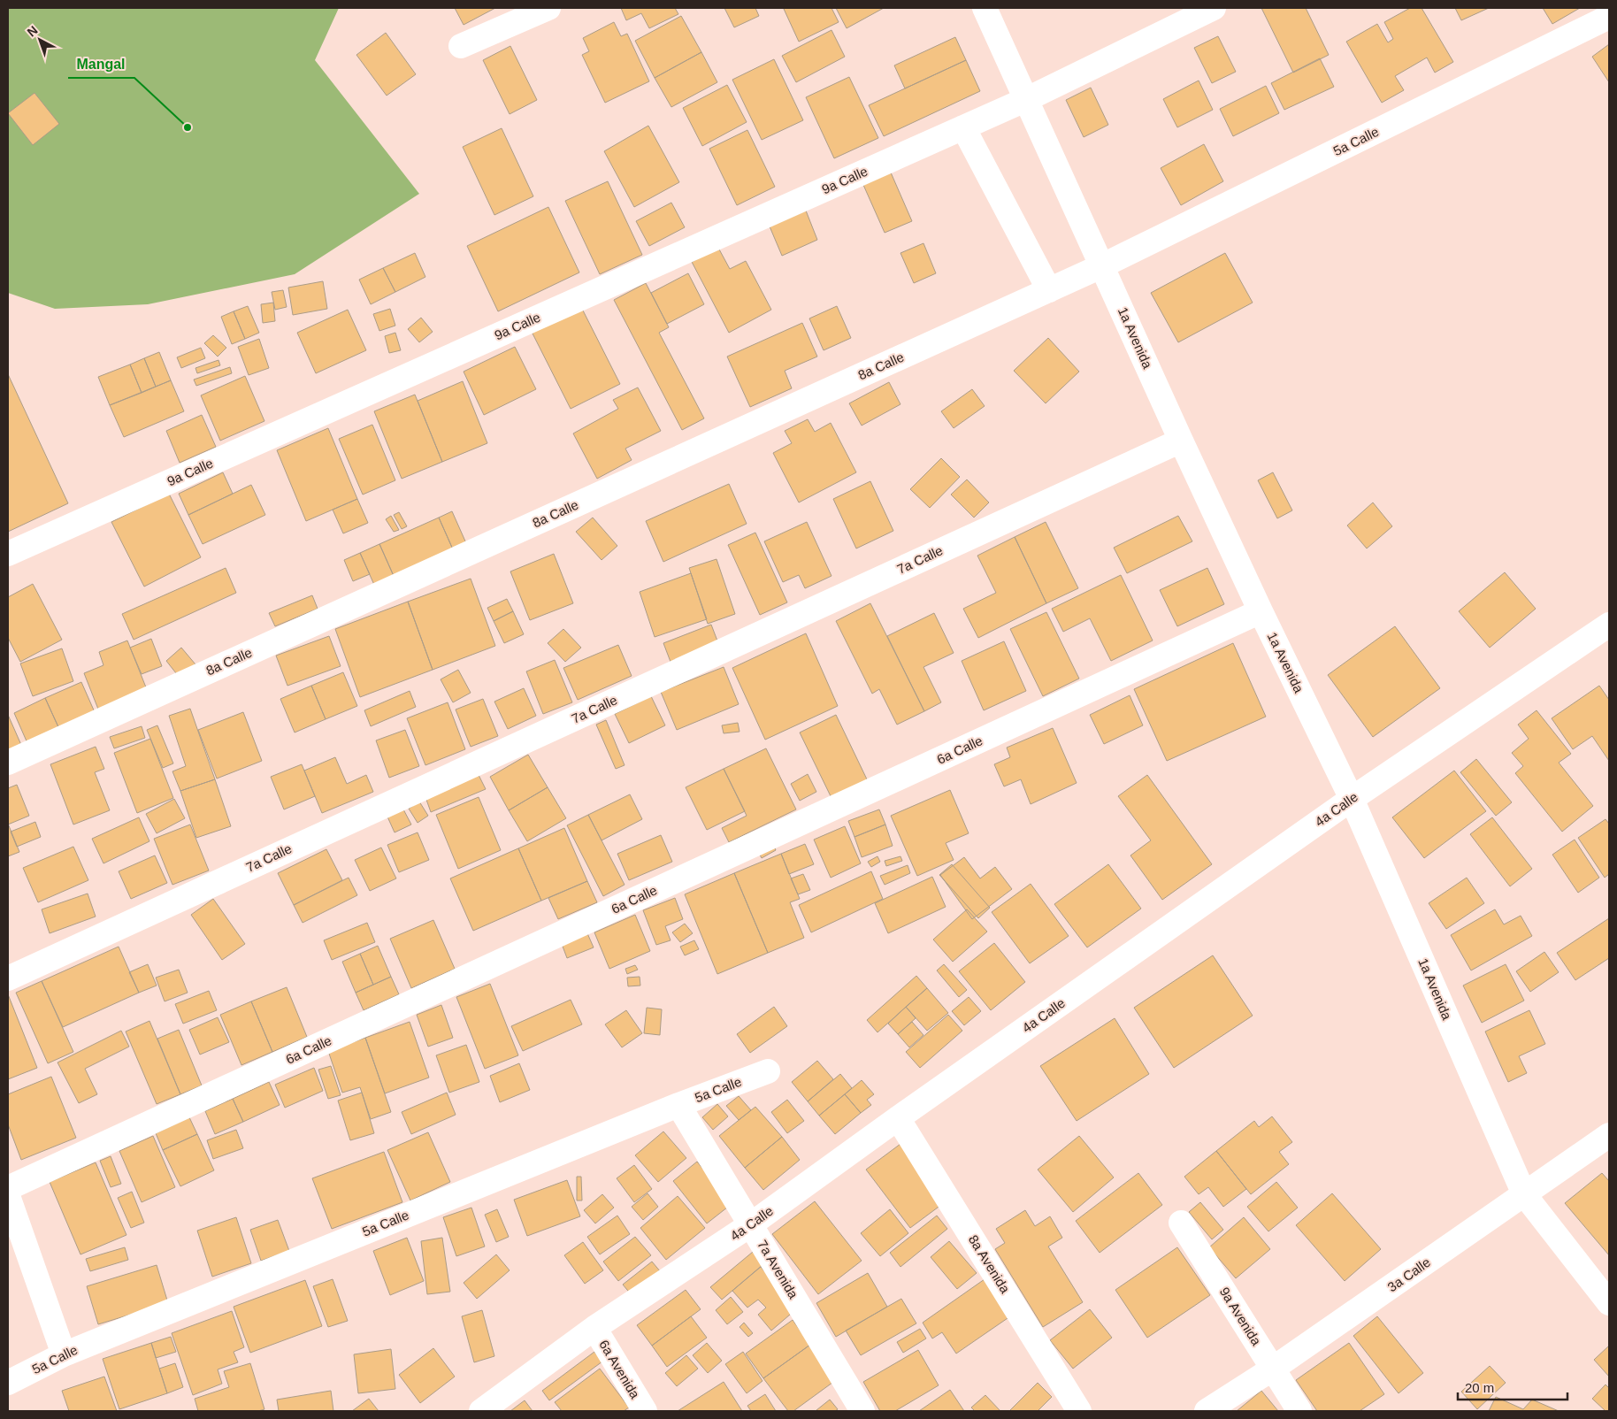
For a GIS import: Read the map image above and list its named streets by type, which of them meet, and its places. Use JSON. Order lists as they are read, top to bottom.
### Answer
{
  "streets": {
    "street": [
      "5a Calle",
      "9a Calle",
      "1a Avenida",
      "8a Calle",
      "7a Calle",
      "6a Calle",
      "4a Calle",
      "8a Avenida",
      "7a Avenida",
      "3a Calle",
      "9a Avenida",
      "6a Avenida"
    ]
  },
  "crossings": [
    ["5a Calle", "1a Avenida"],
    ["5a Calle", "8a Calle"],
    ["5a Calle", "7a Avenida"],
    ["9a Calle", "1a Avenida"],
    ["1a Avenida", "8a Calle"],
    ["1a Avenida", "7a Calle"],
    ["1a Avenida", "6a Calle"],
    ["1a Avenida", "4a Calle"],
    ["1a Avenida", "3a Calle"],
    ["4a Calle", "8a Avenida"],
    ["4a Calle", "7a Avenida"],
    ["4a Calle", "6a Avenida"],
    ["3a Calle", "9a Avenida"]
  ],
  "places": ["Mangal"],
  "scale_bar": "20 m",
  "north": "top left"
}
